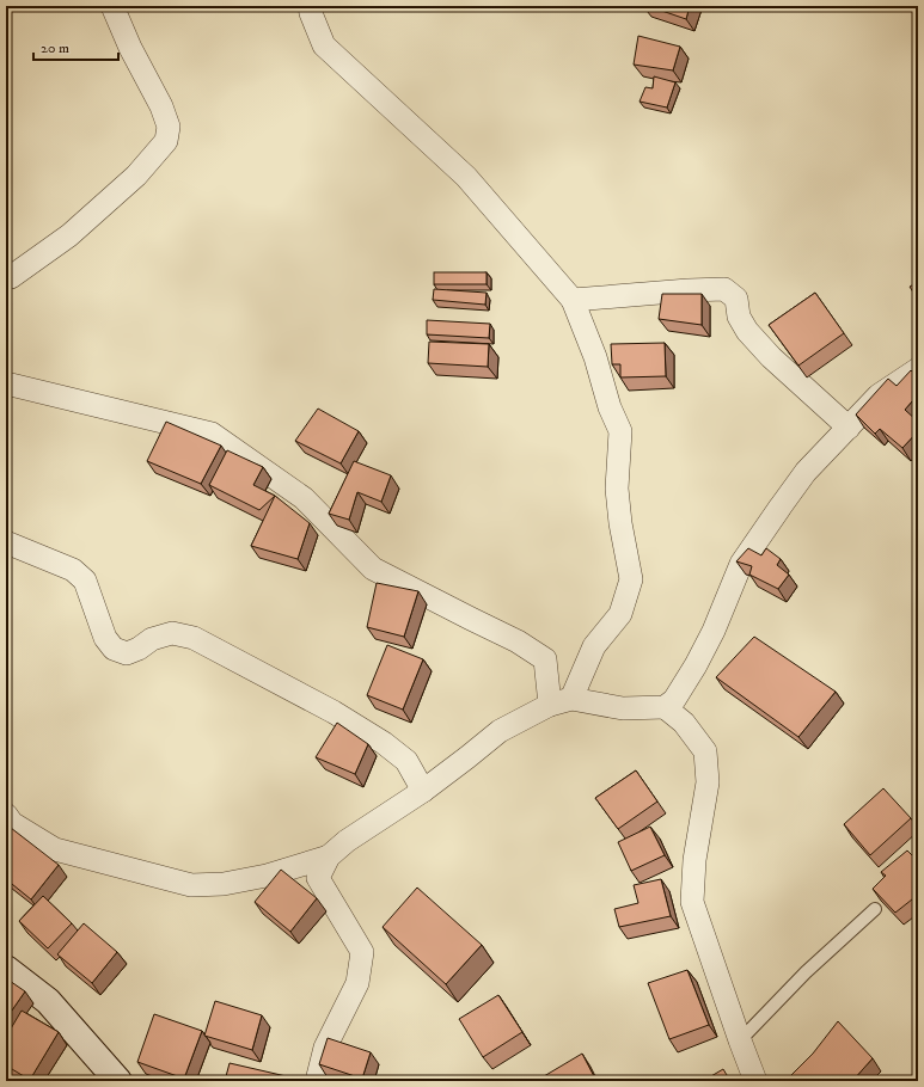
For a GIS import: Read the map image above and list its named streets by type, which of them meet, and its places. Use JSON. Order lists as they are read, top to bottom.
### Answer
{
  "scale_bar": "20 m"
}
